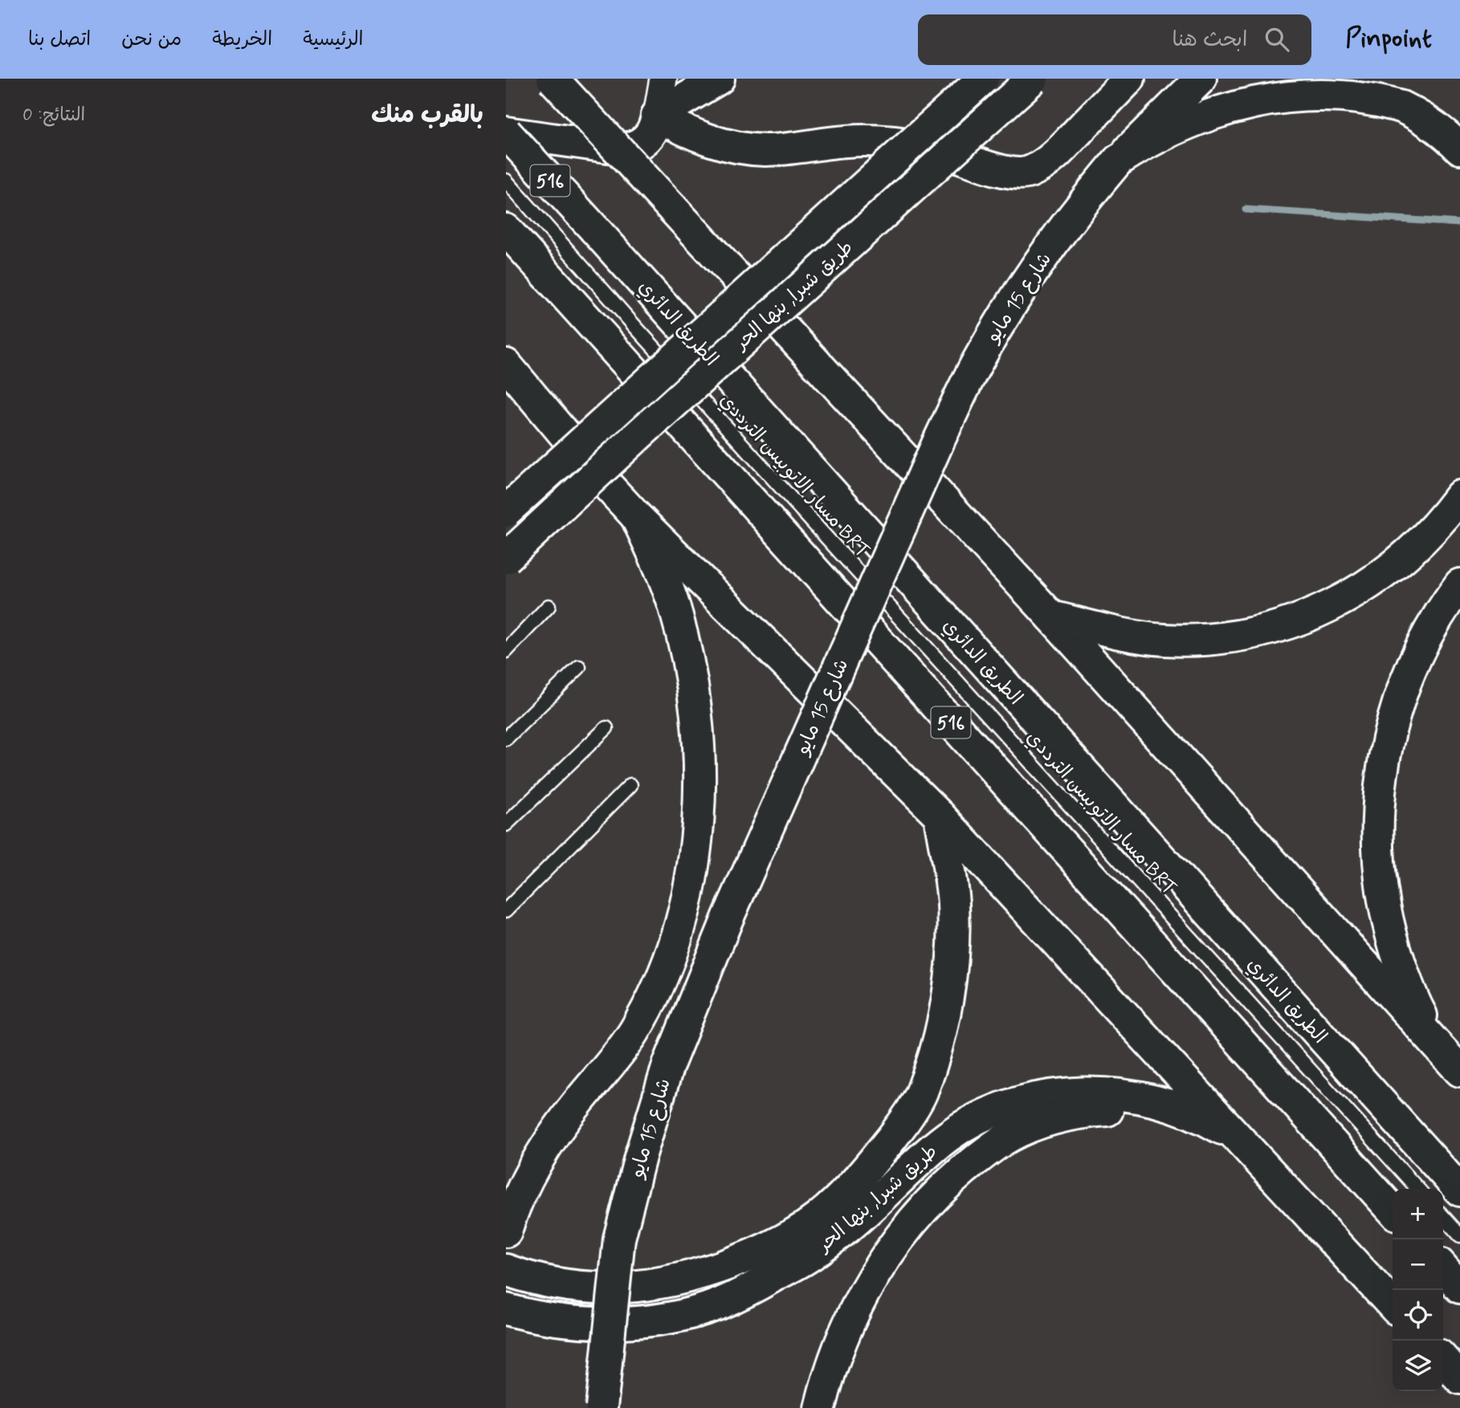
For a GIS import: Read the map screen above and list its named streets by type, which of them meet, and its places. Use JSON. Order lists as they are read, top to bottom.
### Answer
{
  "streets": {
    "main road": [
      "516",
      "طريق شبرا, بنها الحر",
      "شارع 15 مايو",
      "الطريق الدائري"
    ],
    "lane": ["مسار الاتوبيس الترددي BRT"]
  },
  "page": {
    "header": "Pinpoint",
    "search": "ابحث هنا",
    "nav": [
      "الرئيسية",
      "الخريطة",
      "من نحن",
      "اتصل بنا"
    ],
    "heading": ["بالقرب منك", "النتائج: 0"],
    "map_buttons": ["+", "−"]
  }
}
